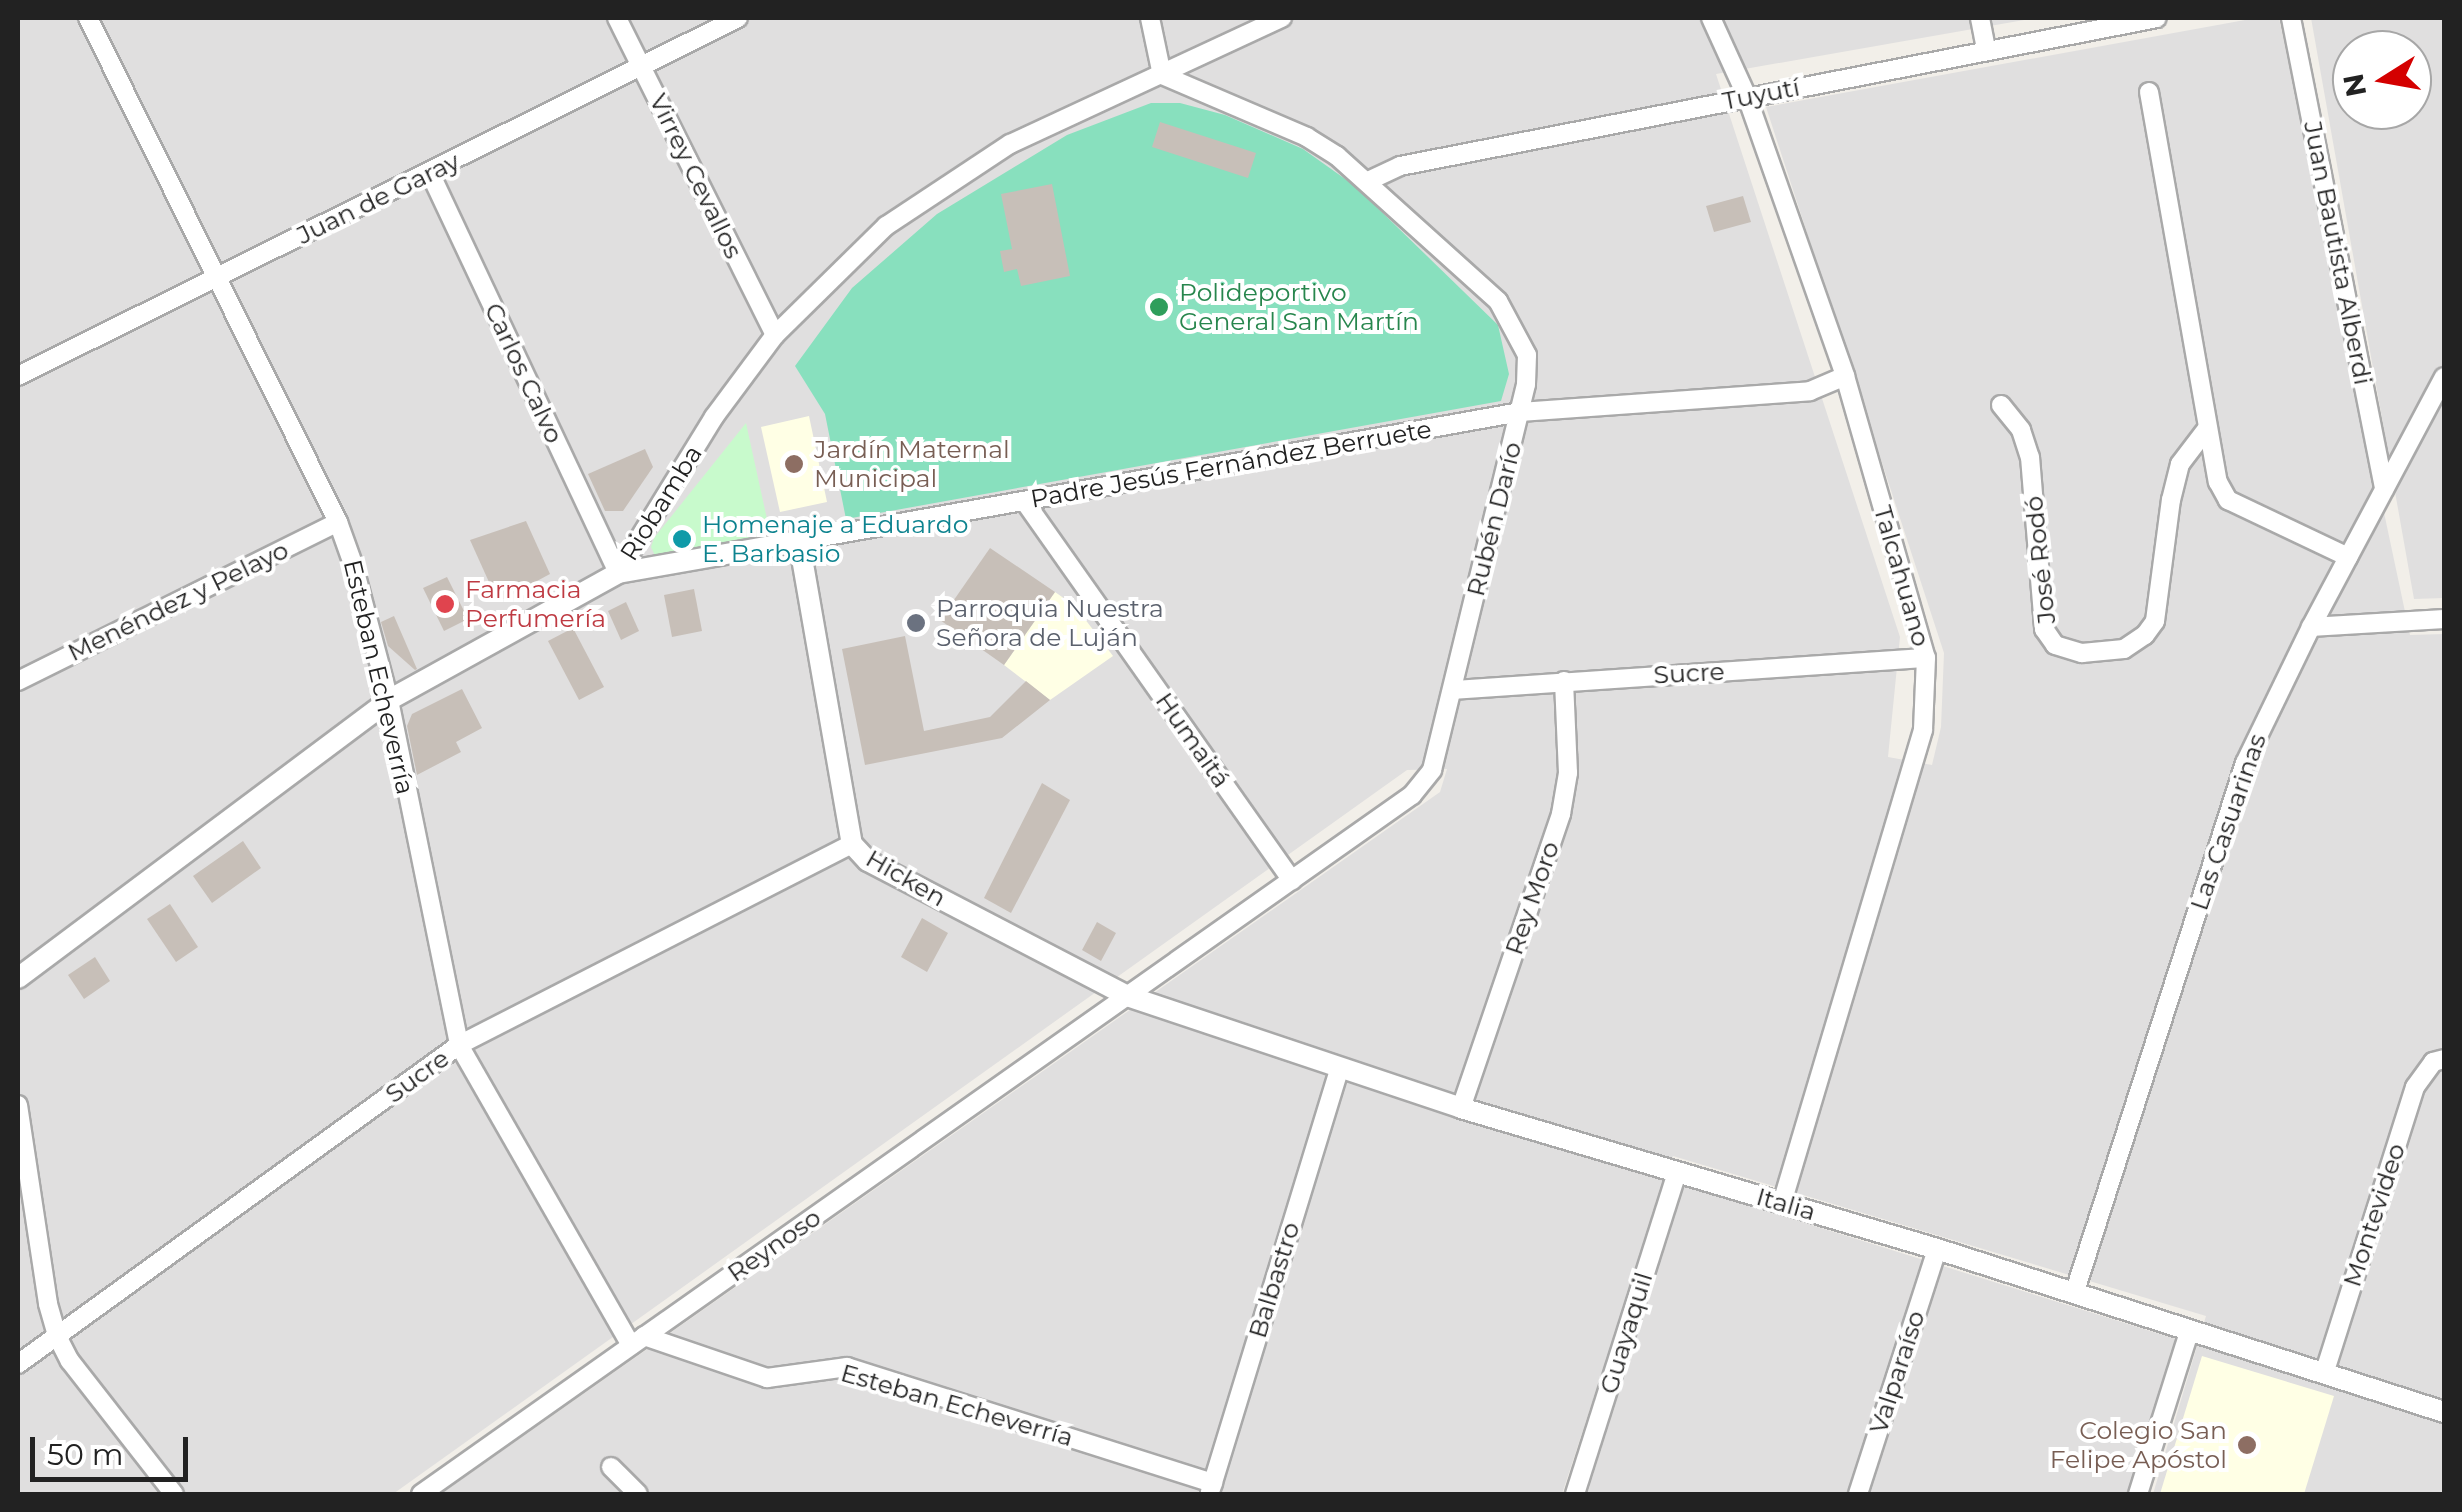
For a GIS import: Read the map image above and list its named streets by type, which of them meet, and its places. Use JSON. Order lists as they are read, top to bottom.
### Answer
{
  "streets": {
    "street": [
      "Tuyutí",
      "Virrey Cevallos",
      "Juan de Garay",
      "Juan Bautista Alberdi",
      "Carlos Calvo",
      "Padre Jesús Fernández Berruete",
      "Riobamba",
      "Rubén Darío",
      "José Rodó",
      "Talcahuano",
      "Menéndez y Pelayo",
      "Sucre",
      "Esteban Echeverría",
      "Humaitá",
      "Las Casuarinas",
      "Hicken",
      "Rey Moro",
      "Italia",
      "Montevideo",
      "Reynoso",
      "Balbastro",
      "Guayaquil",
      "Valparaíso"
    ]
  },
  "crossings": [
    ["Tuyutí", "Rubén Darío"],
    ["Tuyutí", "Talcahuano"],
    ["Virrey Cevallos", "Juan de Garay"],
    ["Virrey Cevallos", "Riobamba"],
    ["Juan de Garay", "Carlos Calvo"],
    ["Juan de Garay", "Esteban Echeverría"],
    ["Juan Bautista Alberdi", "Las Casuarinas"],
    ["Carlos Calvo", "Padre Jesús Fernández Berruete"],
    ["Carlos Calvo", "Riobamba"],
    ["Padre Jesús Fernández Berruete", "Riobamba"],
    ["Padre Jesús Fernández Berruete", "Rubén Darío"],
    ["Padre Jesús Fernández Berruete", "Talcahuano"],
    ["Padre Jesús Fernández Berruete", "Humaitá"],
    ["Padre Jesús Fernández Berruete", "Hicken"],
    ["Riobamba", "Rubén Darío"],
    ["Riobamba", "Esteban Echeverría"],
    ["Rubén Darío", "Sucre"],
    ["Rubén Darío", "Humaitá"],
    ["Rubén Darío", "Hicken"],
    ["Rubén Darío", "Italia"],
    ["Rubén Darío", "Reynoso"],
    ["Talcahuano", "Sucre"],
    ["Talcahuano", "Italia"],
    ["Menéndez y Pelayo", "Esteban Echeverría"],
    ["Sucre", "Esteban Echeverría"],
    ["Sucre", "Hicken"],
    ["Sucre", "Rey Moro"],
    ["Esteban Echeverría", "Reynoso"],
    ["Esteban Echeverría", "Balbastro"],
    ["Las Casuarinas", "Italia"],
    ["Hicken", "Italia"],
    ["Hicken", "Reynoso"],
    ["Rey Moro", "Italia"],
    ["Italia", "Montevideo"],
    ["Italia", "Reynoso"],
    ["Italia", "Balbastro"],
    ["Italia", "Guayaquil"],
    ["Italia", "Valparaíso"]
  ],
  "places": [
    "Polideportivo General San Martín",
    "Jardín Maternal Municipal",
    "Homenaje a Eduardo E. Barbasio",
    "Farmacia Perfumería",
    "Parroquia Nuestra Señora de Luján",
    "Colegio San Felipe Apóstol"
  ],
  "scale_bar": "50 m",
  "north": "left"
}
